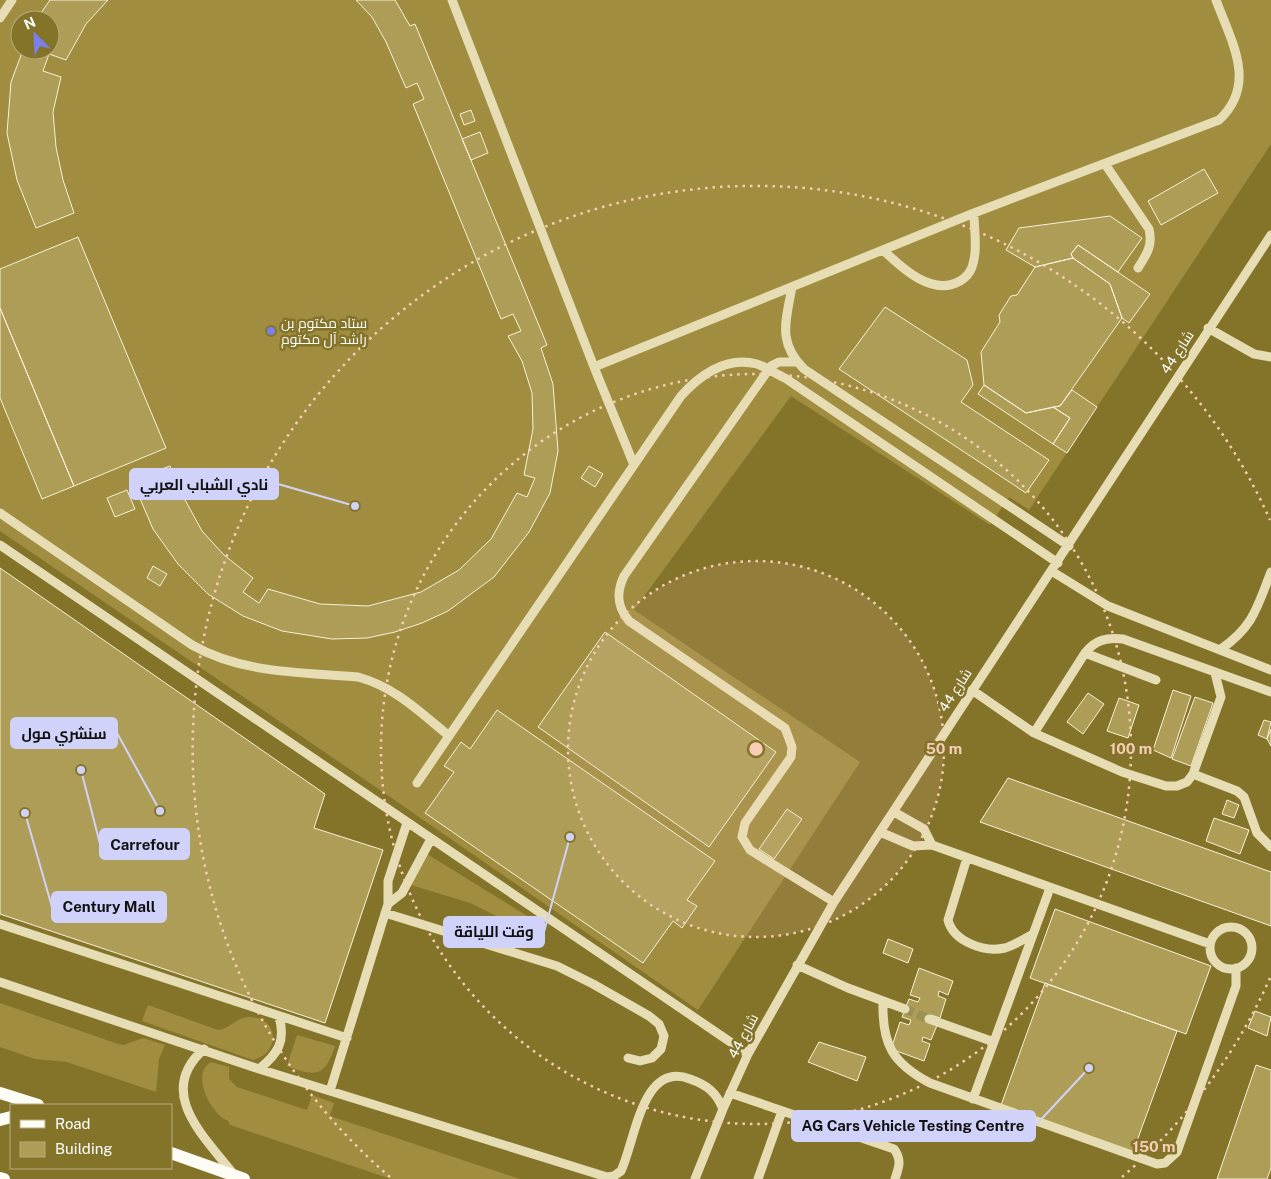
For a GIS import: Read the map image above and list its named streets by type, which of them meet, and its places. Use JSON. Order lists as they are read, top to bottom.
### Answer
{
  "streets": {
    "street": ["شارع 44"]
  },
  "places": [
    "ستاد مكتوم بن راشد آل مكتوم",
    "نادي الشباب العربي",
    "Carrefour",
    "سنشري مول",
    "Century Mall",
    "وقت اللياقة",
    "AG Cars Vehicle Testing Centre"
  ],
  "legend": ["Road", "Building"],
  "north": "top left",
  "rings": ["50 m", "100 m", "150 m"]
}
